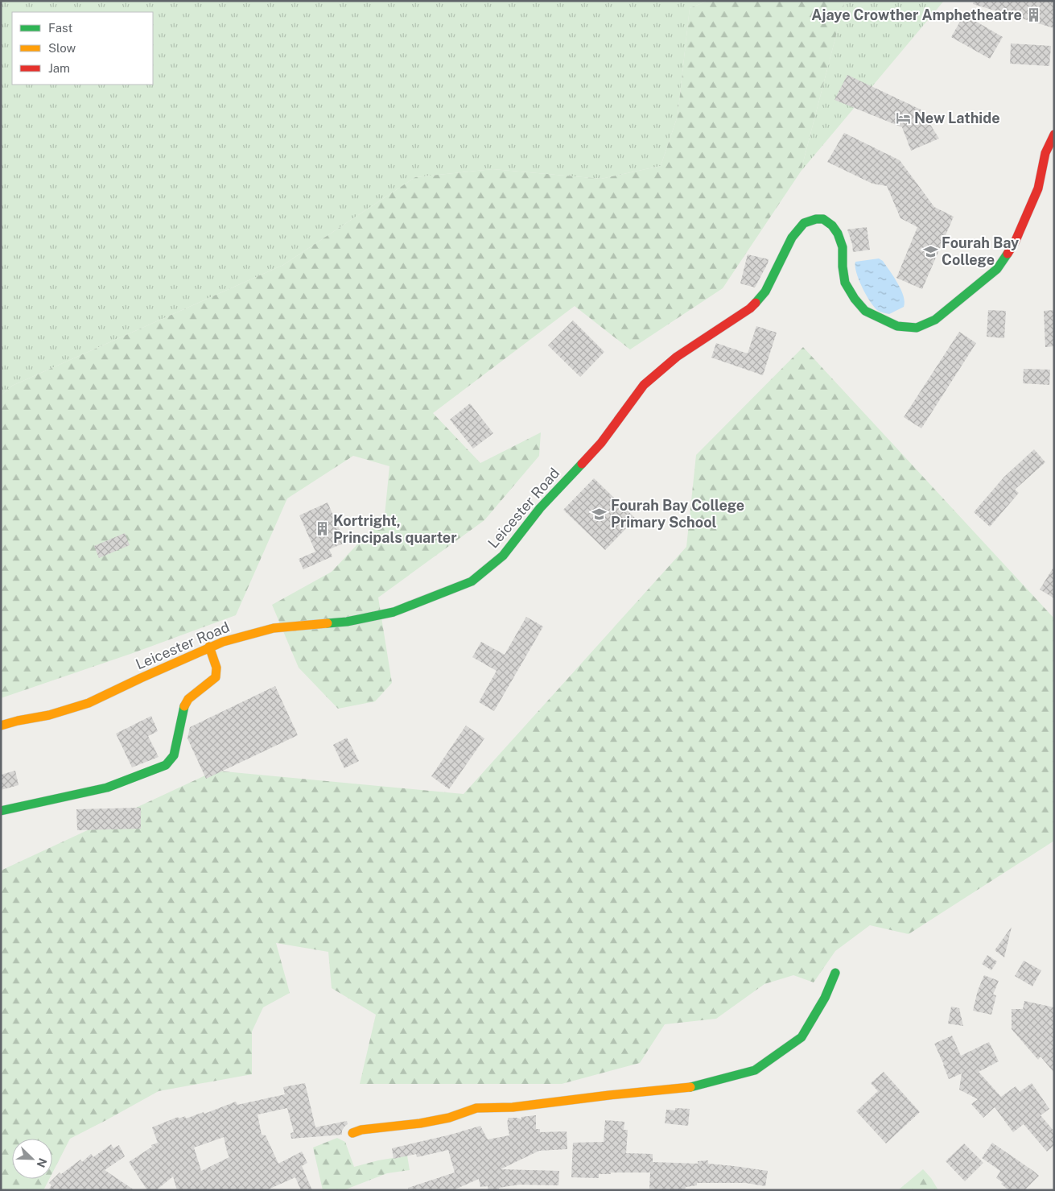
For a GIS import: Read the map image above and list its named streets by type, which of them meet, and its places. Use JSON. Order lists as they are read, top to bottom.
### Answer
{
  "streets": {
    "street": ["Leicester Road"]
  },
  "places": {
    "building": ["Ajaye Crowther Amphetheatre", "Kortright, Principals quarter"],
    "hotel": ["New Lathide"],
    "school or university": ["Fourah Bay College", "Fourah Bay College Primary School"]
  },
  "legend": ["Fast", "Slow", "Jam"],
  "north": "bottom right"
}
